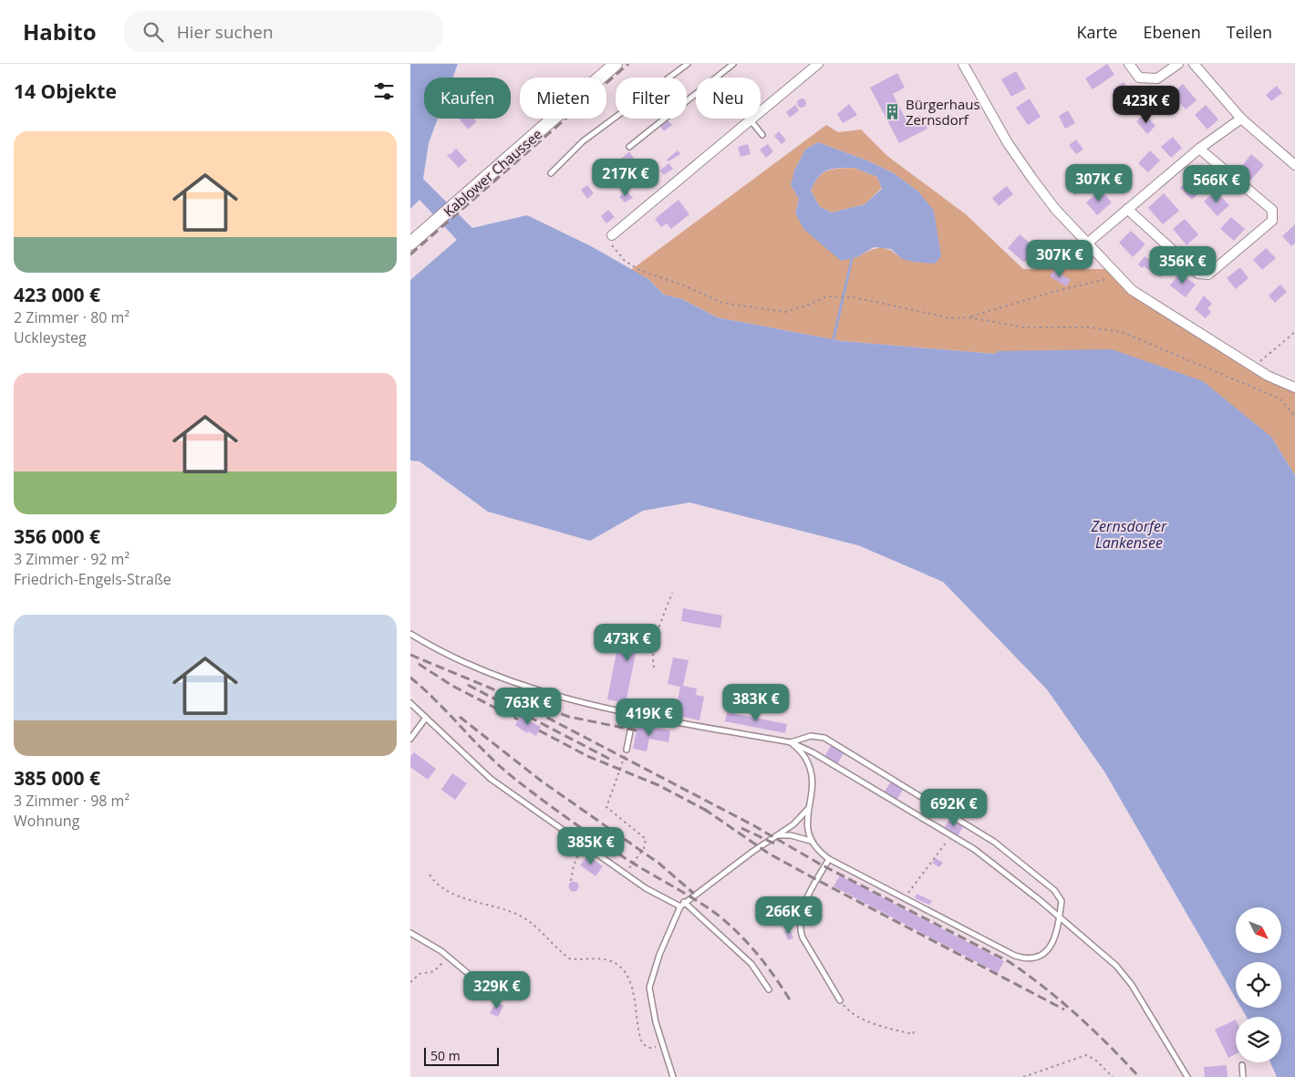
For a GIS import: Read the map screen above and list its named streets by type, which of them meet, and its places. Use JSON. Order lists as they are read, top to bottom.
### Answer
{
  "streets": {
    "street": ["Kablower Chaussee"]
  },
  "water": ["Zernsdorfer Lankensee"],
  "places": {
    "building": ["Bürgerhaus Zernsdorf"]
  },
  "scale_bar": "50 m",
  "north": "bottom right",
  "page": {
    "header": "Habito",
    "search": "Hier suchen",
    "nav": ["Karte", "Ebenen", "Teilen"],
    "heading": "14 Objekte",
    "chip": [
      "Kaufen",
      "Mieten",
      "Filter",
      "Neu"
    ],
    "price": [
      "423K €",
      "217K €",
      "307K €",
      "566K €",
      "307K €",
      "356K €",
      "473K €",
      "383K €",
      "763K €",
      "419K €",
      "692K €",
      "385K €",
      "266K €",
      "329K €"
    ],
    "list": [
      {
        "name": "423 000 €",
        "note": "2 Zimmer · 80 m² · Uckleysteg"
      },
      {
        "name": "356 000 €",
        "note": "3 Zimmer · 92 m² · Friedrich-Engels-Straße"
      },
      {
        "name": "385 000 €",
        "note": "3 Zimmer · 98 m² · Wohnung"
      }
    ],
    "scale": "50 m"
  }
}
